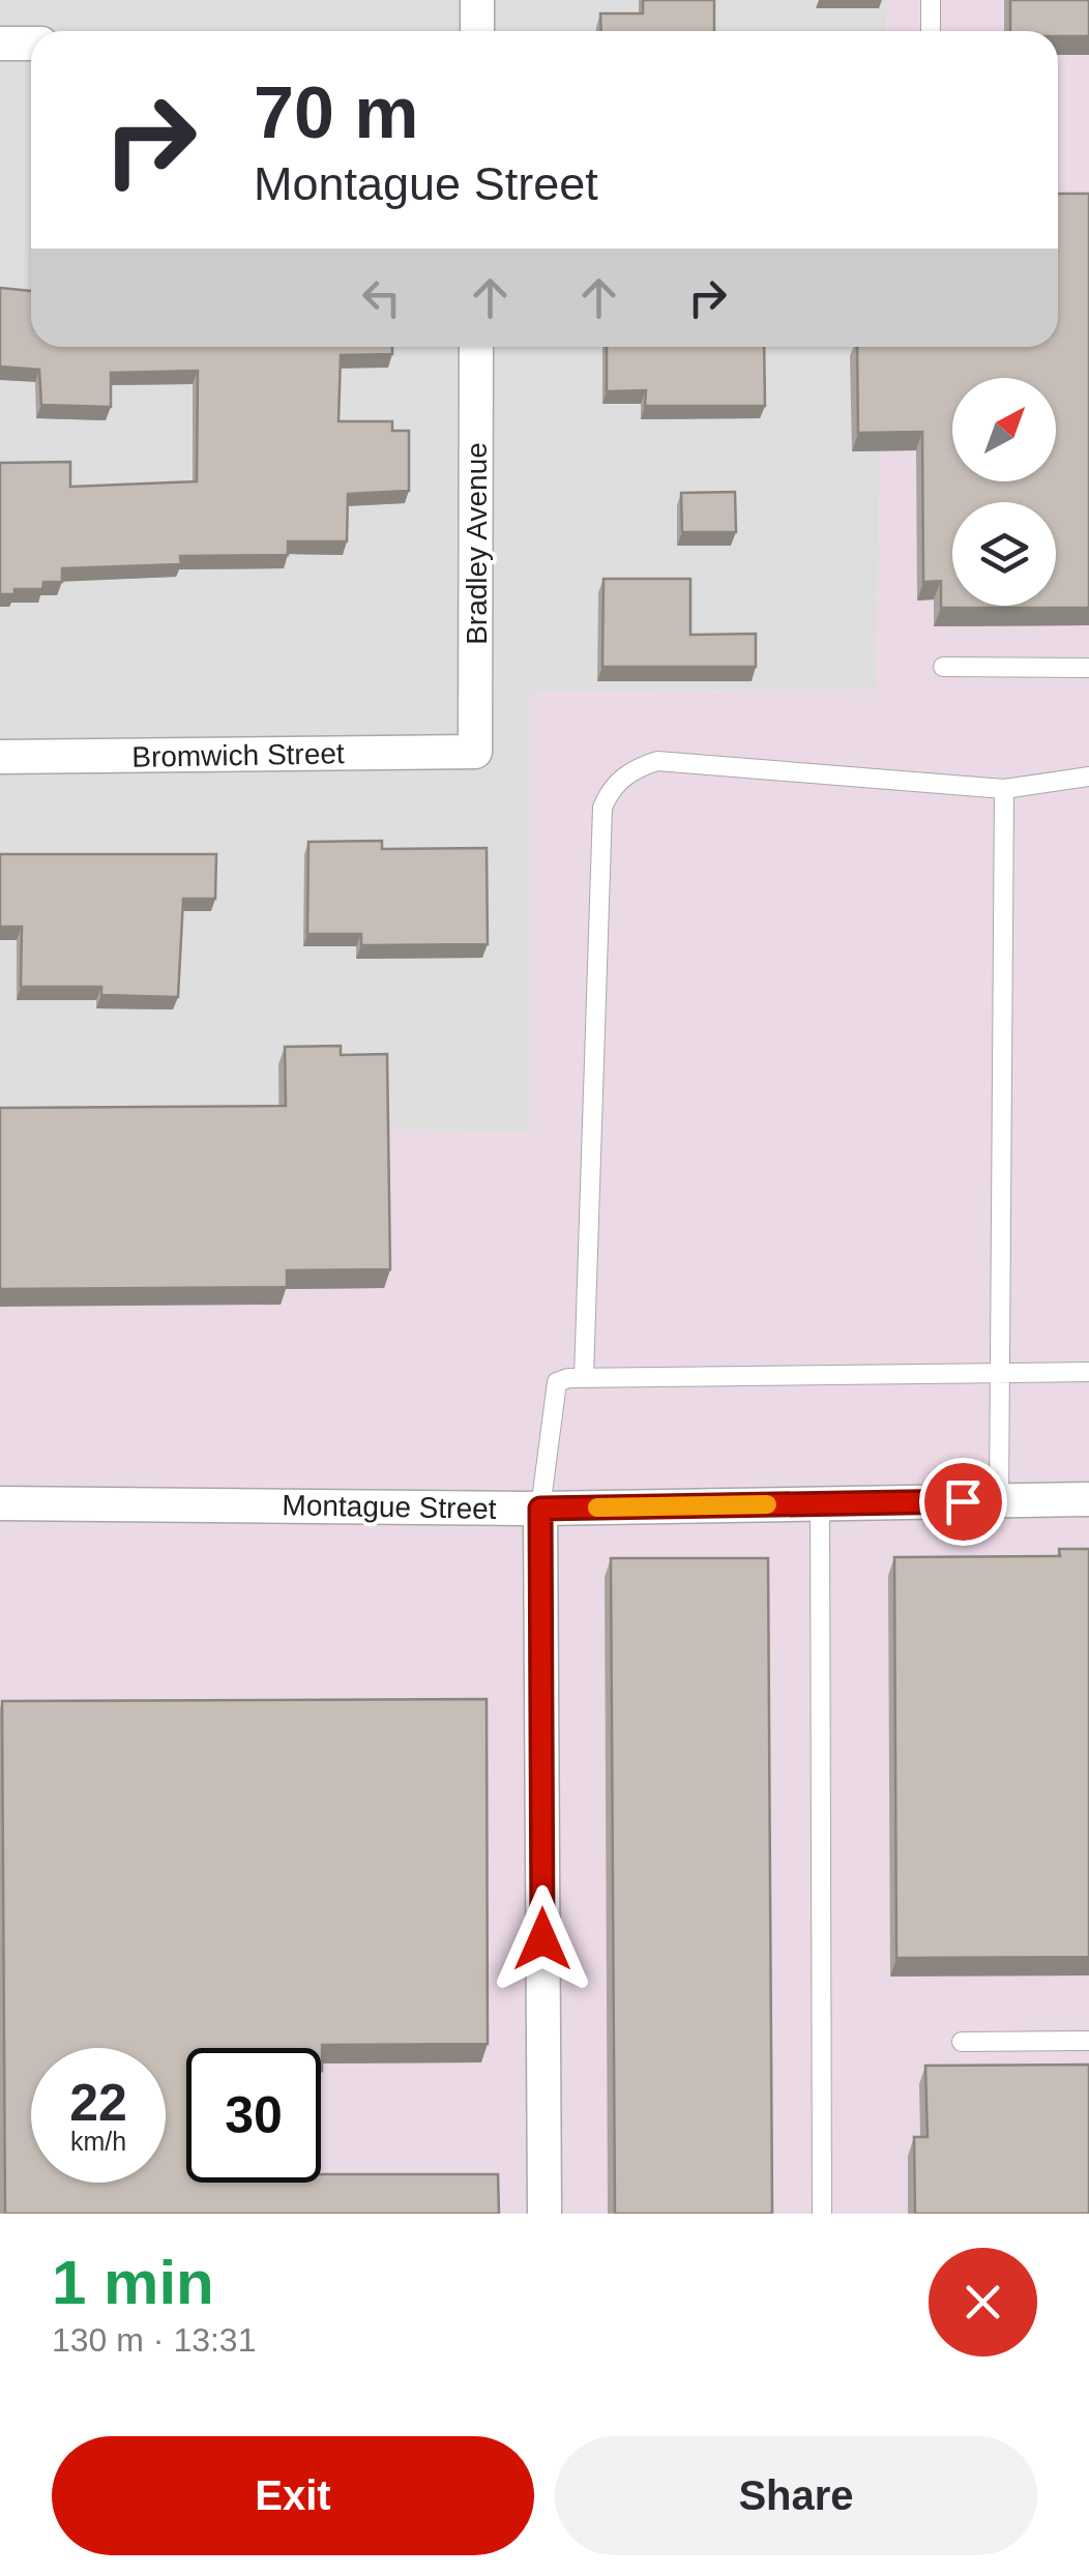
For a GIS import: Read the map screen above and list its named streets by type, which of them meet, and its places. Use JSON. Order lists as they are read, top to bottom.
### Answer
{
  "streets": {
    "street": ["Bradley Avenue", "Bromwich Street", "Montague Street"]
  },
  "crossings": [
    ["Bradley Avenue", "Bromwich Street"]
  ],
  "north": "top right",
  "page": {
    "turn": ["70 m", "Montague Street"],
    "speed": "22 km/h",
    "limit": "30",
    "heading": ["1 min", "130 m · 13:31"],
    "buttons": ["Exit", "Share"]
  }
}
